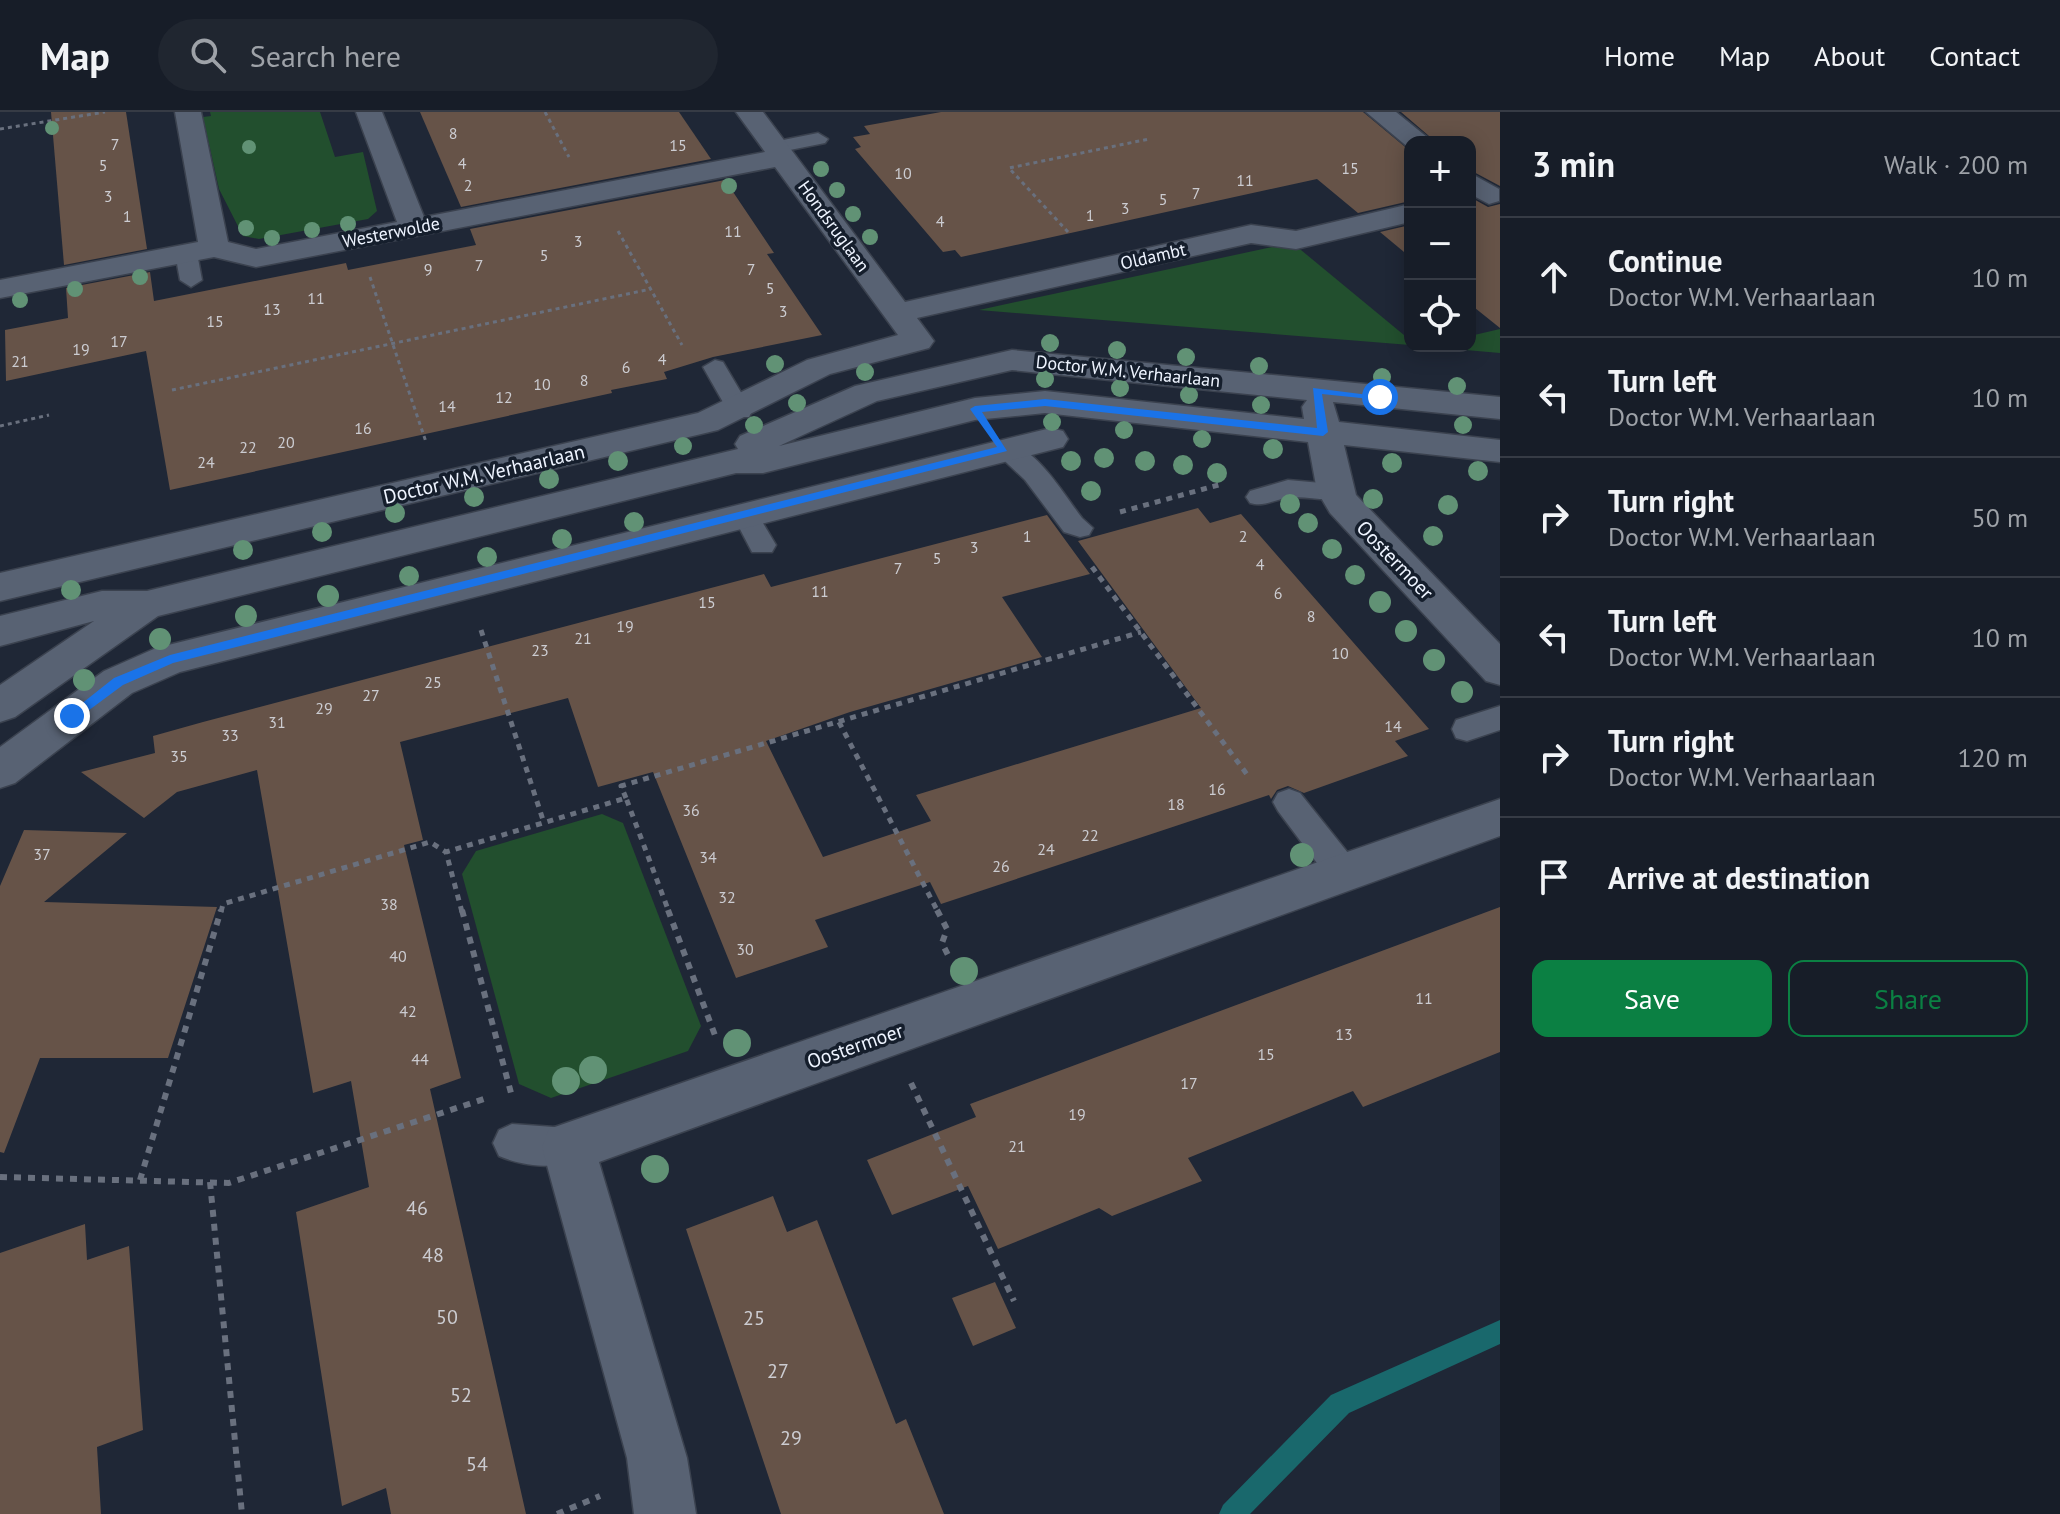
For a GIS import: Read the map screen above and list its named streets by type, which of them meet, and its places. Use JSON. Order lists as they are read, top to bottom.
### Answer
{
  "streets": {
    "street": [
      "Hondsruglaan",
      "Westerwolde",
      "Oldambt",
      "Doctor W.M. Verhaarlaan",
      "Oostermoer"
    ]
  },
  "crossings": [
    ["Hondsruglaan", "Westerwolde"],
    ["Hondsruglaan", "Oldambt"],
    ["Hondsruglaan", "Doctor W.M. Verhaarlaan"],
    ["Oldambt", "Doctor W.M. Verhaarlaan"],
    ["Doctor W.M. Verhaarlaan", "Oostermoer"]
  ],
  "house_numbers": [
    "8",
    "7",
    "15",
    "4",
    "5",
    "15",
    "10",
    "11",
    "2",
    "7",
    "3",
    "5",
    "3",
    "1",
    "1",
    "4",
    "11",
    "3",
    "5",
    "7",
    "9",
    "7",
    "5",
    "11",
    "13",
    "3",
    "15",
    "17",
    "19",
    "4",
    "21",
    "6",
    "8",
    "10",
    "12",
    "14",
    "16",
    "20",
    "22",
    "24",
    "1",
    "2",
    "3",
    "5",
    "4",
    "7",
    "11",
    "6",
    "15",
    "8",
    "19",
    "21",
    "23",
    "10",
    "25",
    "27",
    "29",
    "31",
    "14",
    "33",
    "35",
    "16",
    "18",
    "36",
    "22",
    "24",
    "37",
    "34",
    "26",
    "32",
    "38",
    "30",
    "40",
    "11",
    "42",
    "13",
    "15",
    "44",
    "17",
    "19",
    "21",
    "46",
    "48",
    "50",
    "25",
    "27",
    "52",
    "29",
    "54"
  ],
  "page": {
    "header": "Map",
    "search": "Search here",
    "nav": [
      "Home",
      "Map",
      "About",
      "Contact"
    ],
    "heading": ["3 min", "Walk · 200 m"],
    "map_buttons": ["+", "−"],
    "list": [
      ["Continue", "Doctor W.M. Verhaarlaan", "10 m"],
      ["Turn left", "Doctor W.M. Verhaarlaan", "10 m"],
      ["Turn right", "Doctor W.M. Verhaarlaan", "50 m"],
      ["Turn left", "Doctor W.M. Verhaarlaan", "10 m"],
      ["Turn right", "Doctor W.M. Verhaarlaan", "120 m"],
      "Arrive at destination"
    ],
    "buttons": ["Save", "Share"]
  }
}
